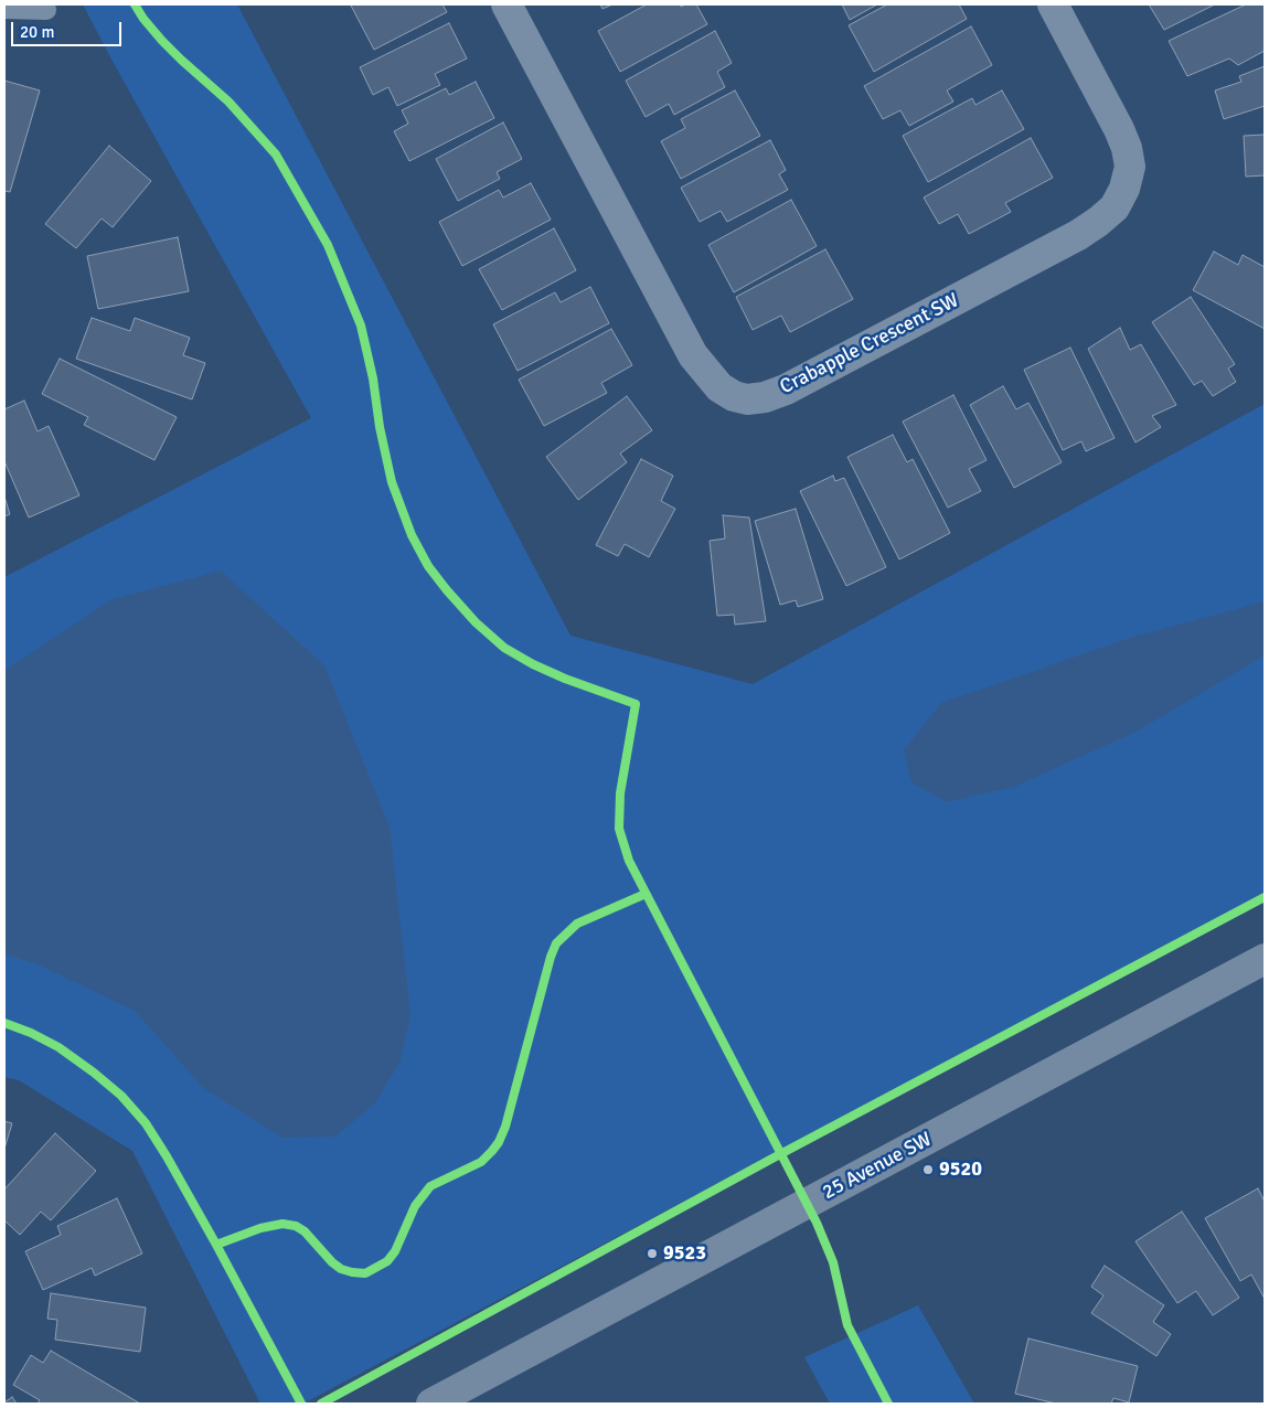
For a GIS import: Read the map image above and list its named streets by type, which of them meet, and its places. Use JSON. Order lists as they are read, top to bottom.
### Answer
{
  "streets": {
    "main road": ["25 Avenue SW"],
    "street": ["Crabapple Crescent SW"]
  },
  "places": ["9520", "9523"],
  "scale_bar": "20 m"
}
